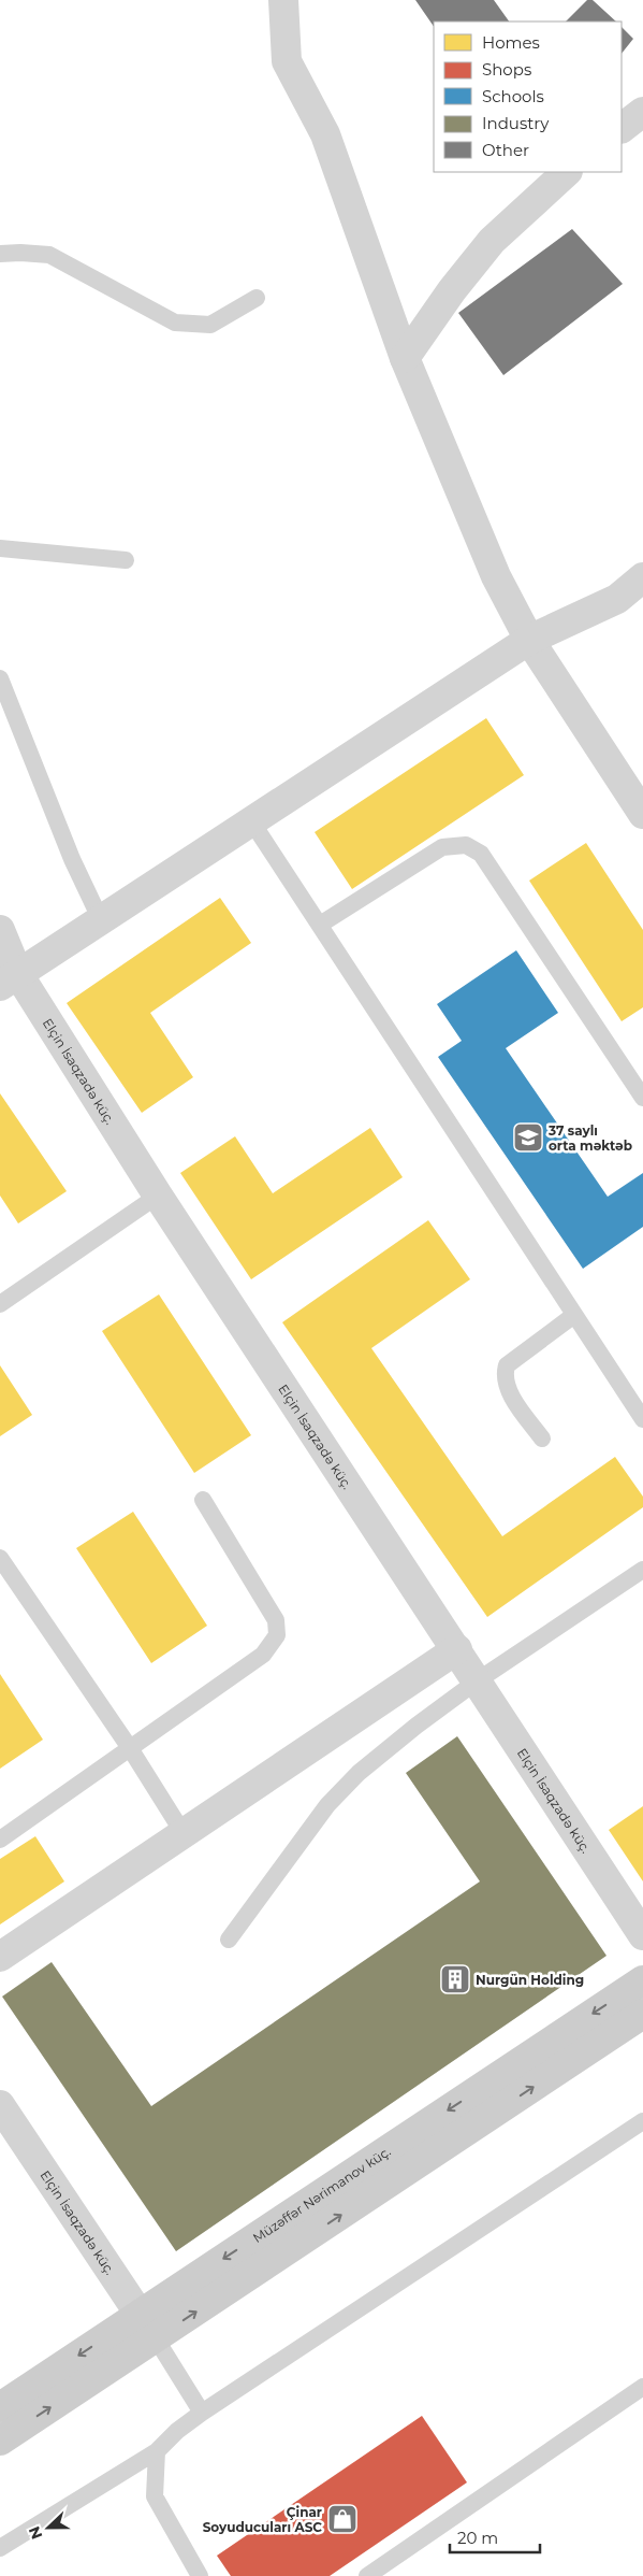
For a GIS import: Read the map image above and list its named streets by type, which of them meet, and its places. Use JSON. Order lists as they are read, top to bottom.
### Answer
{
  "streets": {
    "main road": ["Müzəffər Nərimanov küç."],
    "street": ["Elçin İsaqzadə küç."]
  },
  "crossings": [
    ["Elçin İsaqzadə küç.", "Müzəffər Nərimanov küç."]
  ],
  "places": {
    "school or university": ["37 saylı orta məktəb"],
    "building": ["Nurgün Holding"],
    "shop": ["Çinar Soyuducuları ASC"]
  },
  "legend": [
    "Homes",
    "Shops",
    "Schools",
    "Industry",
    "Other"
  ],
  "scale_bar": "20 m",
  "north": "left"
}
